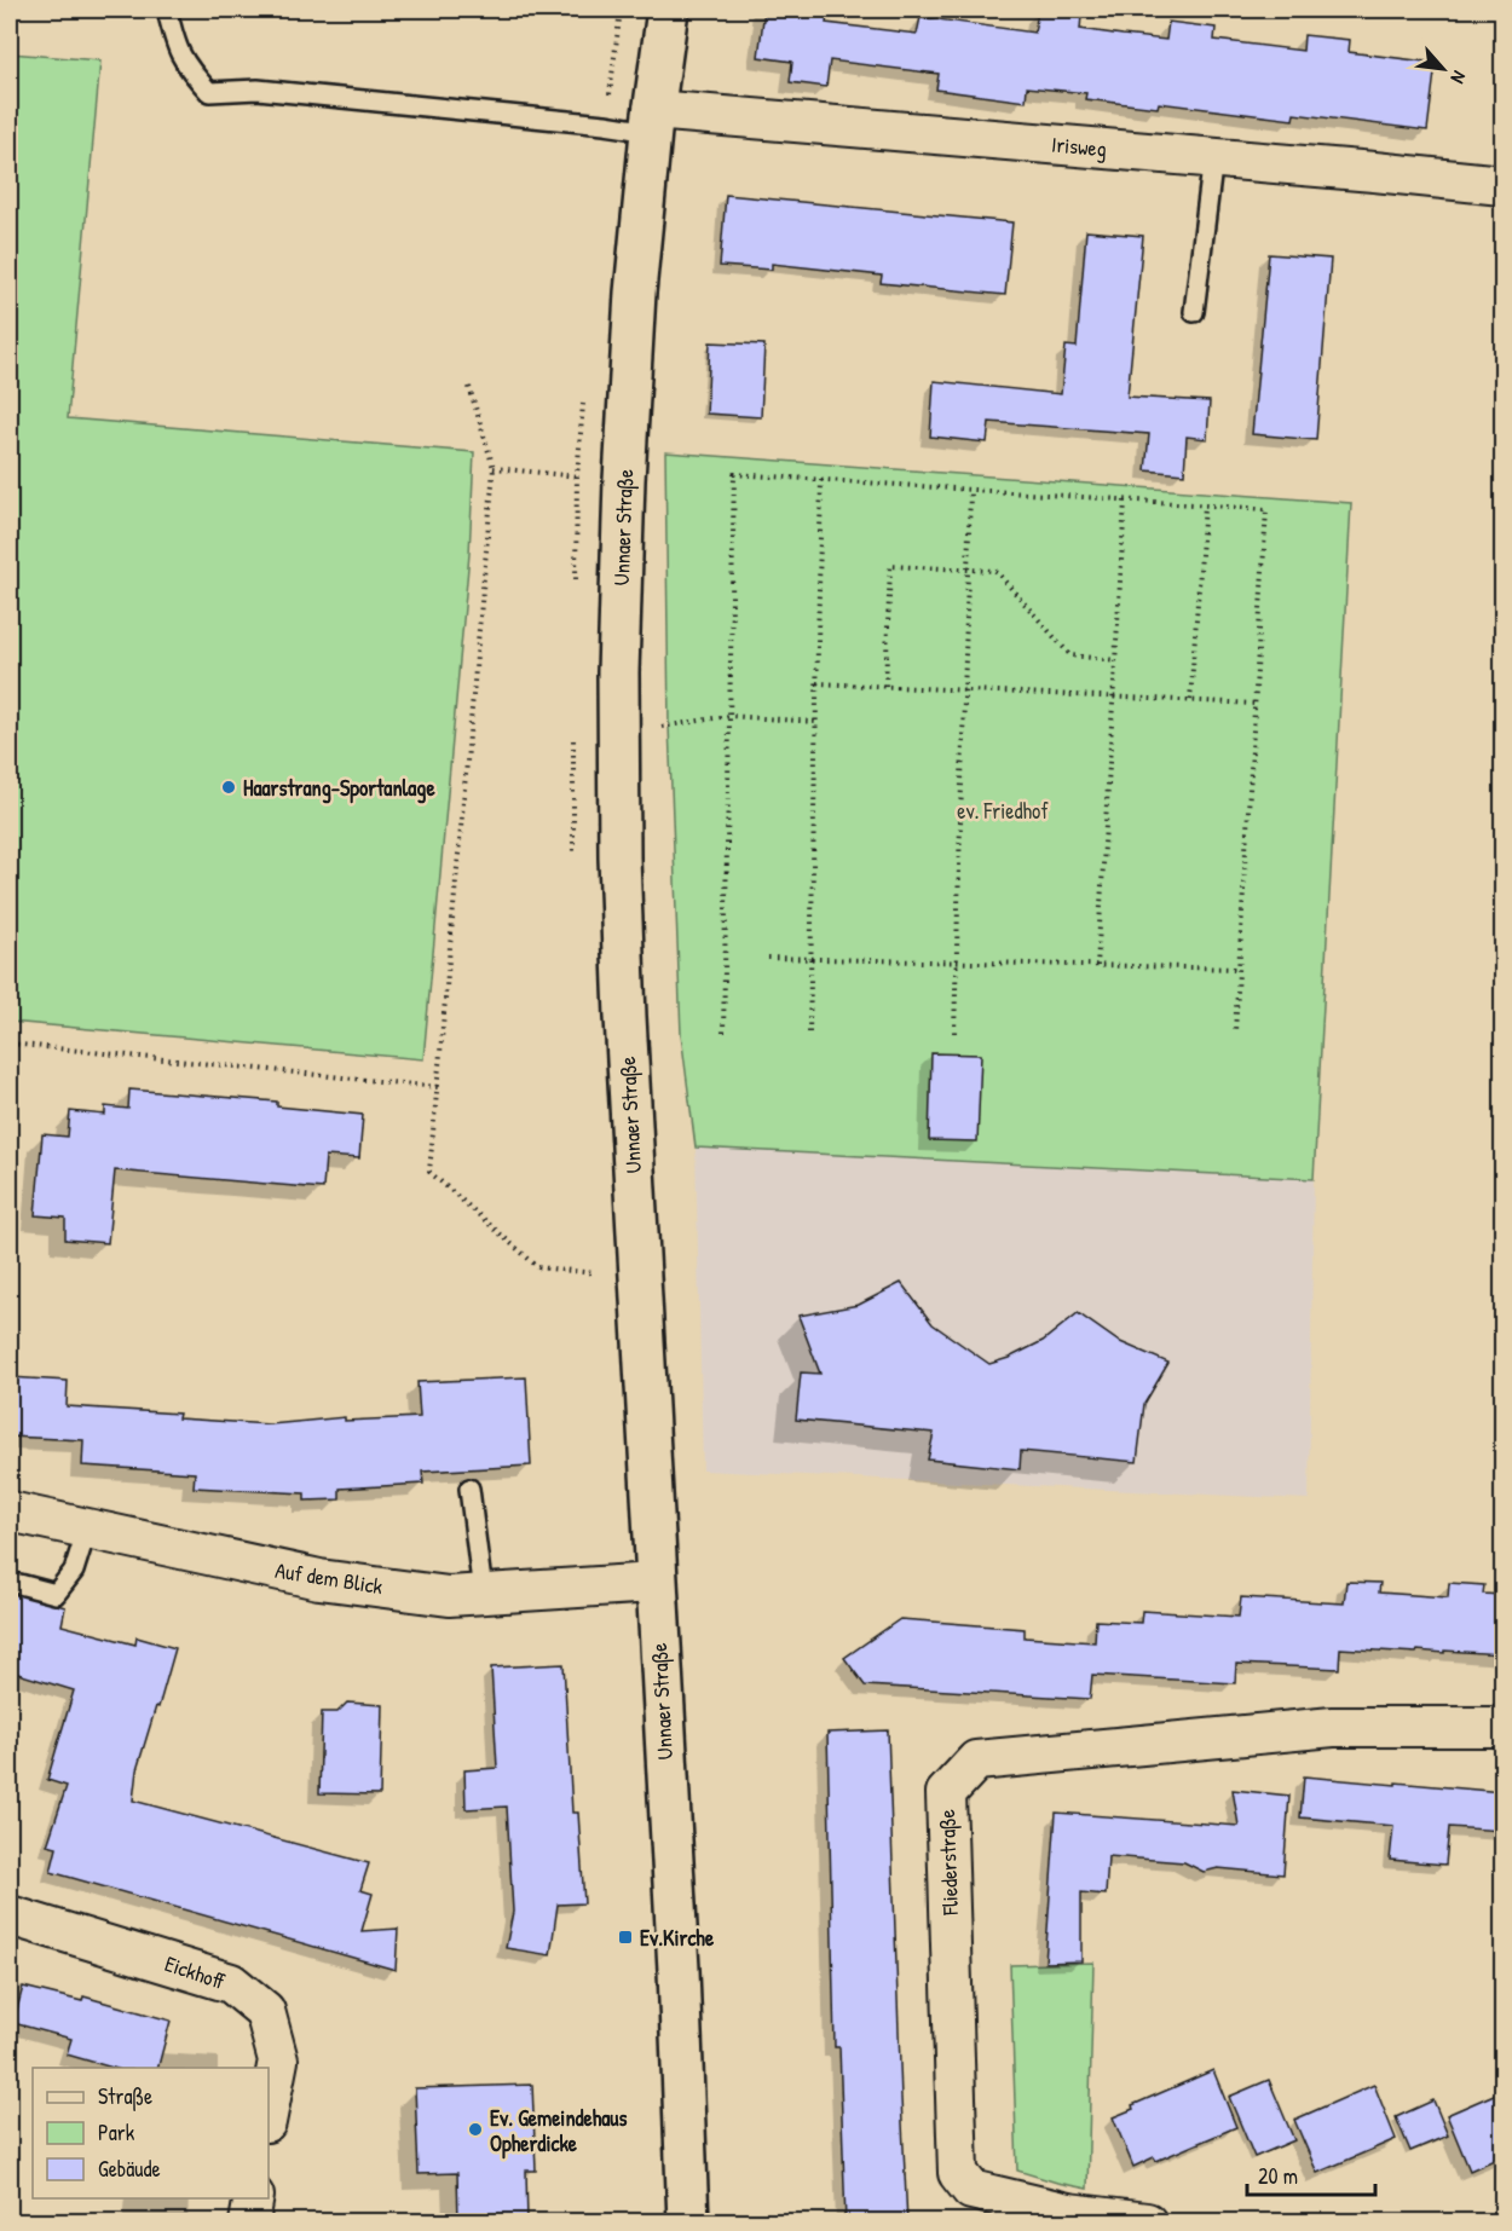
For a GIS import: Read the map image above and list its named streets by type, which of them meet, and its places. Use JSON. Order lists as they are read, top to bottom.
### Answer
{
  "streets": {
    "main road": ["Unnaer Straße"],
    "street": [
      "Irisweg",
      "Auf dem Blick",
      "Fliederstraße",
      "Eickhoff"
    ]
  },
  "crossings": [
    ["Irisweg", "Unnaer Straße"],
    ["Unnaer Straße", "Auf dem Blick"]
  ],
  "parks": ["ev. Friedhof"],
  "places": {
    "other": ["Haarstrang-Sportanlage", "Ev. Gemeindehaus Opherdicke"],
    "transit": ["Ev.Kirche"]
  },
  "legend": ["Straße", "Park", "Gebäude"],
  "scale_bar": "20 m",
  "north": "bottom right"
}
